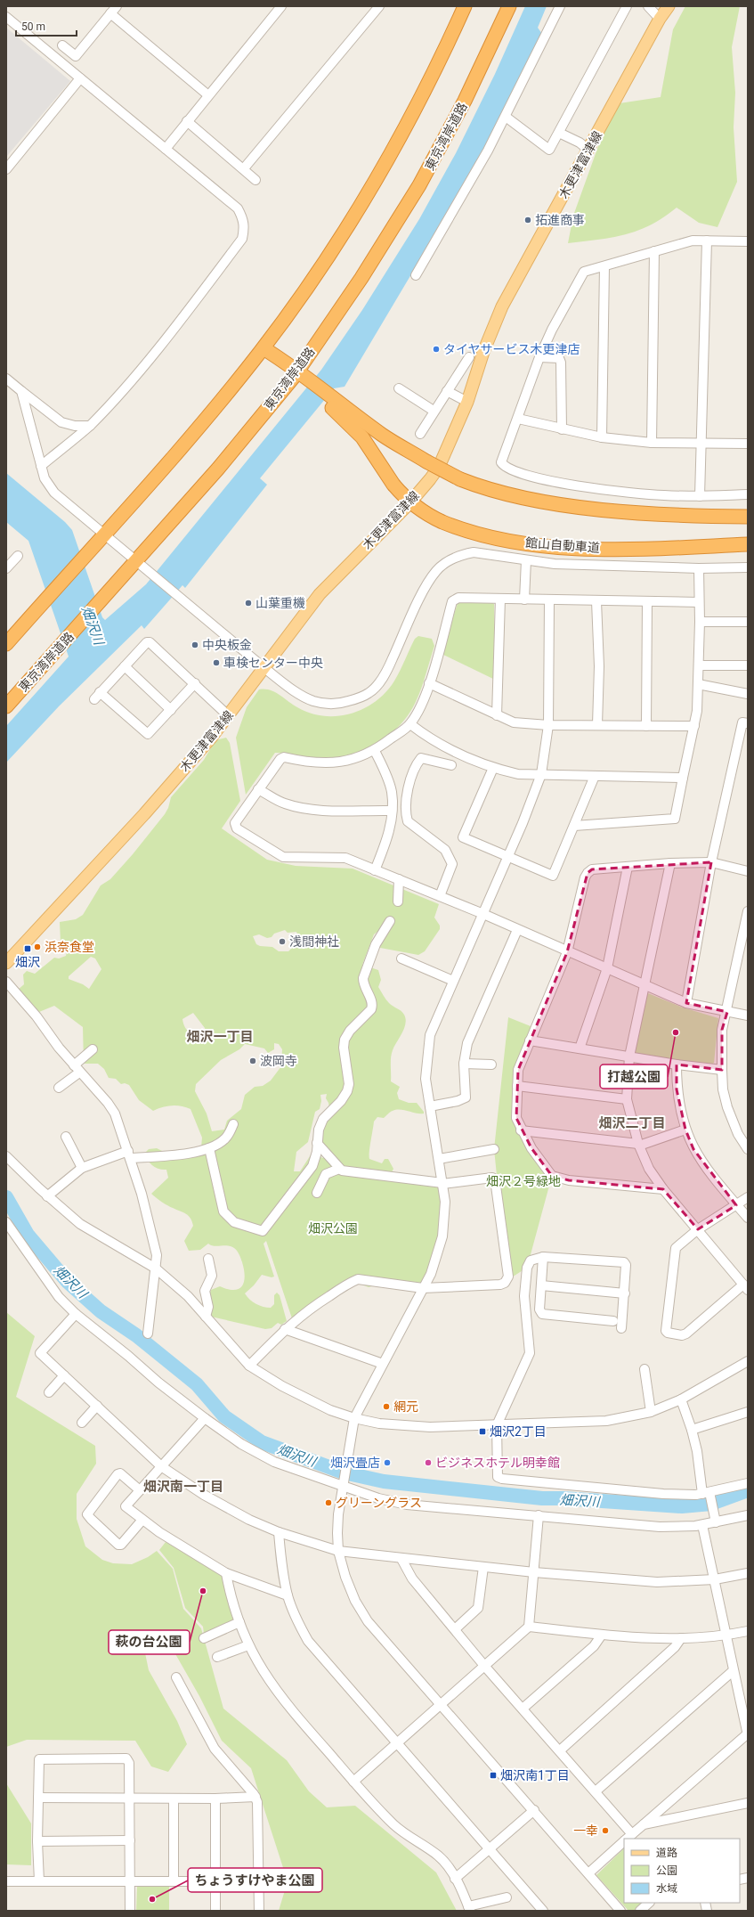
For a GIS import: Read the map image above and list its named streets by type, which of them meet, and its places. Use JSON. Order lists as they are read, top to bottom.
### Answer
{
  "streets": {
    "highway": ["東京湾岸道路", "館山自動車道"],
    "main road": ["木更津富津線"]
  },
  "districts": ["畑沢一丁目", "畑沢二丁目", "畑沢南一丁目"],
  "water": ["畑沢川"],
  "parks": ["畑沢２号緑地", "畑沢公園"],
  "places": {
    "other": [
      "拓進商事",
      "タイヤサービス木更津店",
      "山葉重機",
      "中央板金",
      "車検センター中央",
      "浅間神社",
      "浜奈食堂",
      "打越公園",
      "波岡寺",
      "網元",
      "畑沢畳店",
      "ビジネスホテル明幸館",
      "グリーングラス",
      "萩の台公園",
      "一幸",
      "ちょうすけやま公園"
    ],
    "transit": ["畑沢", "畑沢2丁目", "畑沢南1丁目"]
  },
  "legend": ["道路", "公園", "水域"],
  "scale_bar": "50 m"
}
